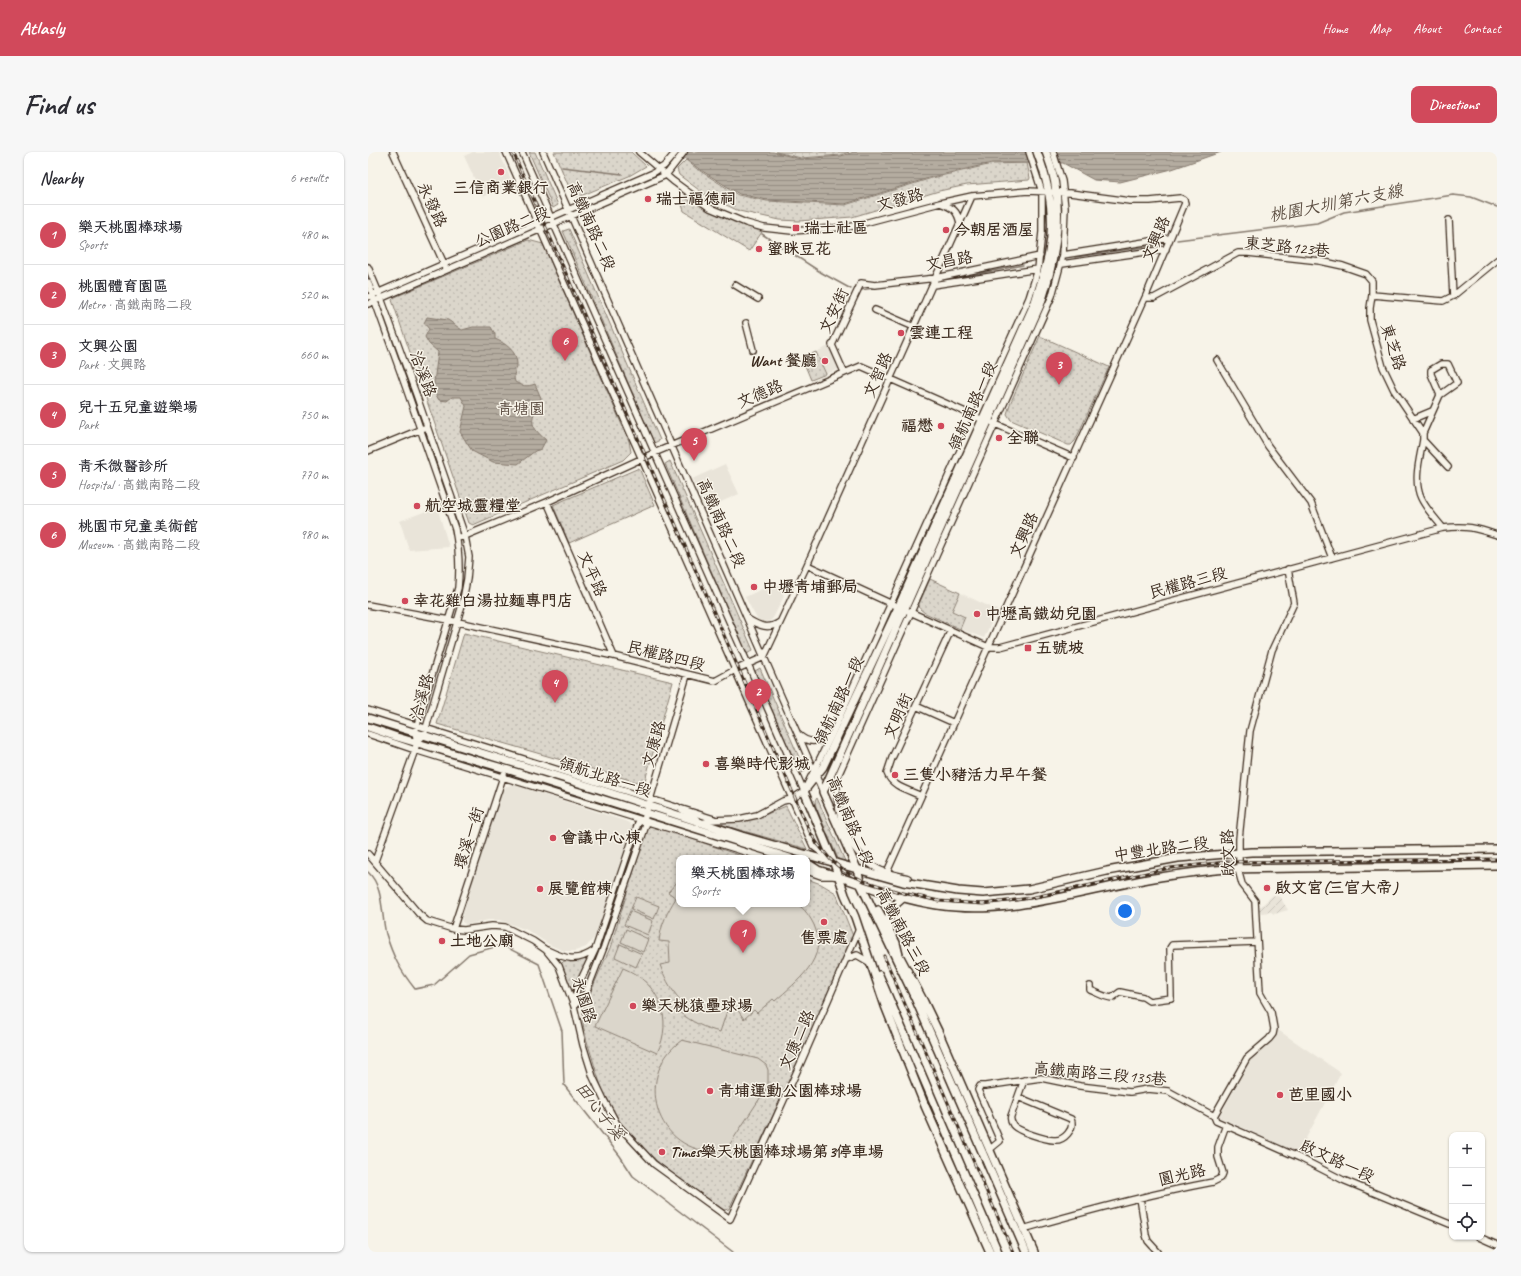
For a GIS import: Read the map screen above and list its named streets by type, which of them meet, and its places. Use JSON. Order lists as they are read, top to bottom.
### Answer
{
  "streets": {
    "main road": [
      "高鐵南路二段",
      "領航南路一段",
      "領航北路一段",
      "中豐北路二段",
      "高鐵南路三段"
    ],
    "street": [
      "文發路",
      "永發路",
      "公園路二段",
      "文興路",
      "東芝路123巷",
      "文昌路",
      "文安街",
      "東芝路",
      "洽溪路",
      "文智路",
      "文德路",
      "文平路",
      "民權路三段",
      "民權路四段",
      "文明街",
      "文康路",
      "環溪一街",
      "啟文路",
      "永園路",
      "文康二路",
      "高鐵南路三段135巷",
      "啟文路一段",
      "圓光路"
    ]
  },
  "crossings": [
    ["文發路", "公園路二段"],
    ["文發路", "文興路"],
    ["文發路", "文智路"],
    ["文發路", "領航南路一段"],
    ["永發路", "公園路二段"],
    ["高鐵南路二段", "公園路二段"],
    ["高鐵南路二段", "文興路"],
    ["高鐵南路二段", "文德路"],
    ["高鐵南路二段", "領航南路一段"],
    ["高鐵南路二段", "民權路四段"],
    ["高鐵南路二段", "領航北路一段"],
    ["高鐵南路二段", "中豐北路二段"],
    ["高鐵南路二段", "高鐵南路三段"],
    ["公園路二段", "洽溪路"],
    ["文興路", "東芝路123巷"],
    ["文興路", "文德路"],
    ["文興路", "民權路三段"],
    ["文興路", "文明街"],
    ["東芝路123巷", "東芝路"],
    ["文昌路", "文安街"],
    ["文昌路", "文智路"],
    ["文昌路", "領航南路一段"],
    ["文安街", "文德路"],
    ["東芝路", "民權路三段"],
    ["洽溪路", "文德路"],
    ["洽溪路", "民權路四段"],
    ["洽溪路", "領航北路一段"],
    ["文智路", "文德路"],
    ["文德路", "領航南路一段"],
    ["文德路", "文平路"],
    ["文平路", "民權路四段"],
    ["民權路三段", "啟文路"],
    ["民權路四段", "文康路"],
    ["文康路", "領航北路一段"],
    ["文康路", "永園路"],
    ["領航北路一段", "環溪一街"],
    ["領航北路一段", "中豐北路二段"],
    ["環溪一街", "永園路"],
    ["中豐北路二段", "啟文路"],
    ["中豐北路二段", "高鐵南路三段"],
    ["啟文路", "高鐵南路三段135巷"],
    ["啟文路", "啟文路一段"],
    ["高鐵南路三段", "高鐵南路三段135巷"],
    ["高鐵南路三段", "圓光路"],
    ["永園路", "文康二路"],
    ["高鐵南路三段135巷", "啟文路一段"],
    ["啟文路一段", "圓光路"]
  ],
  "water": ["桃園大圳第六支線", "田心子溪"],
  "parks": ["青塘園"],
  "places": {
    "other": [
      "三信商業銀行",
      "瑞士福德祠",
      "今朝居酒屋",
      "蜜眯豆花",
      "雲連工程",
      "Want 餐廳",
      "福懋",
      "全聯",
      "航空城靈糧堂",
      "中壢青埔郵局",
      "幸花雞白湯拉麵專門店",
      "中壢高鐵幼兒園",
      "喜樂時代影城",
      "三隻小豬活力早午餐",
      "會議中心棟",
      "啟文宮(三官大帝)",
      "展覽館棟",
      "售票處",
      "土地公廟",
      "樂天桃猿壘球場",
      "青埔運動公園棒球場",
      "芭里國小",
      "Times樂天桃園棒球場第3停車場"
    ],
    "transit": ["瑞士社區", "五號坡"]
  },
  "page": {
    "header": "Atlasly",
    "nav": [
      "Home",
      "Map",
      "About",
      "Contact"
    ],
    "buttons": "Directions",
    "title": "Find us",
    "heading": ["Nearby", "6 results"],
    "list": [
      {
        "mark": "1",
        "name": "樂天桃園棒球場",
        "note": "Sports",
        "value": "480 m"
      },
      {
        "mark": "2",
        "name": "桃園體育園區",
        "note": "Metro · 高鐵南路二段",
        "value": "520 m"
      },
      {
        "mark": "3",
        "name": "文興公園",
        "note": "Park · 文興路",
        "value": "660 m"
      },
      {
        "mark": "4",
        "name": "兒十五兒童遊樂場",
        "note": "Park",
        "value": "750 m"
      },
      {
        "mark": "5",
        "name": "青禾微醫診所",
        "note": "Hospital · 高鐵南路二段",
        "value": "770 m"
      },
      {
        "mark": "6",
        "name": "桃園市兒童美術館",
        "note": "Museum · 高鐵南路二段",
        "value": "980 m"
      }
    ],
    "pins": [
      "6",
      "3",
      "5",
      "4",
      "2",
      "1"
    ],
    "popup": ["樂天桃園棒球場", "Sports"],
    "map_buttons": ["+", "−"]
  }
}
